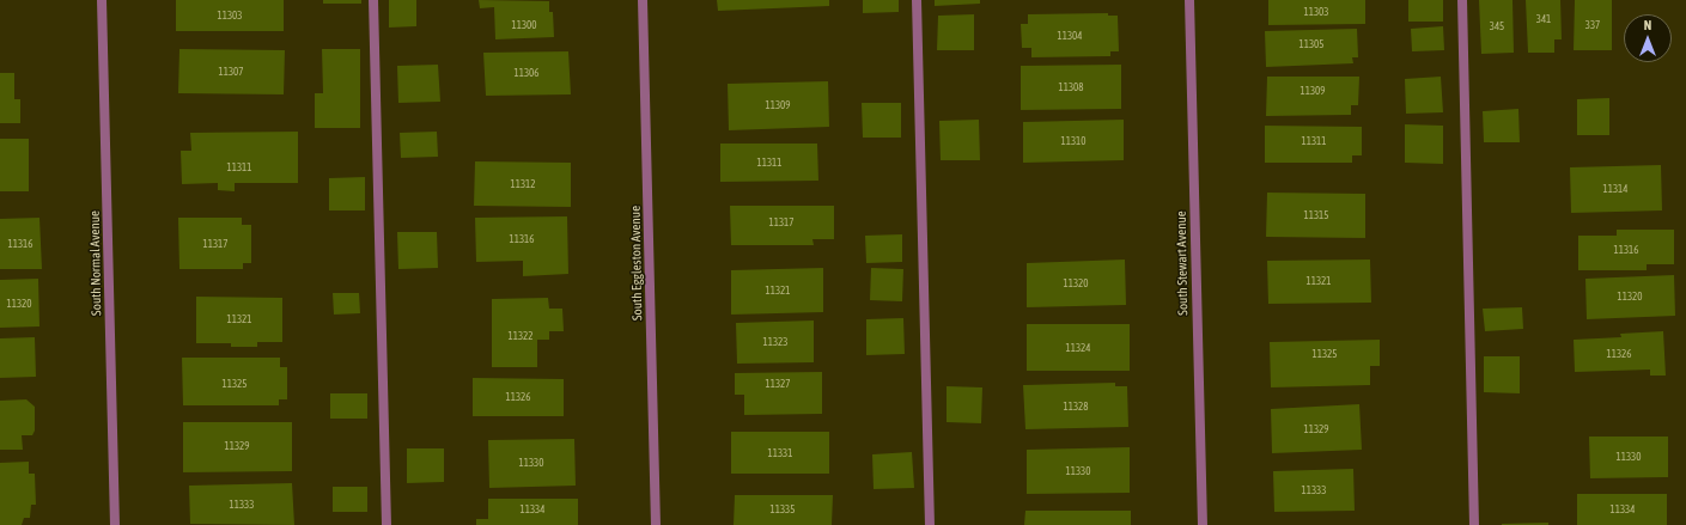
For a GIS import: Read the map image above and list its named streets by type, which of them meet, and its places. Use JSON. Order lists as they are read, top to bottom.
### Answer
{
  "streets": {
    "street": ["South Normal Avenue", "South Eggleston Avenue", "South Stewart Avenue"]
  },
  "house_numbers": [
    "11303",
    "11303",
    "341",
    "11300",
    "337",
    "345",
    "11304",
    "11305",
    "11307",
    "11306",
    "11308",
    "11309",
    "11309",
    "11310",
    "11311",
    "11311",
    "11311",
    "11312",
    "11314",
    "11315",
    "11317",
    "11316",
    "11316",
    "11317",
    "11316",
    "11321",
    "11320",
    "11321",
    "11320",
    "11320",
    "11321",
    "11322",
    "11323",
    "11324",
    "11325",
    "11326",
    "11325",
    "11327",
    "11326",
    "11328",
    "11329",
    "11329",
    "11331",
    "11330",
    "11330",
    "11330",
    "11333",
    "11333",
    "11334",
    "11335",
    "11334"
  ],
  "north": "top"
}
